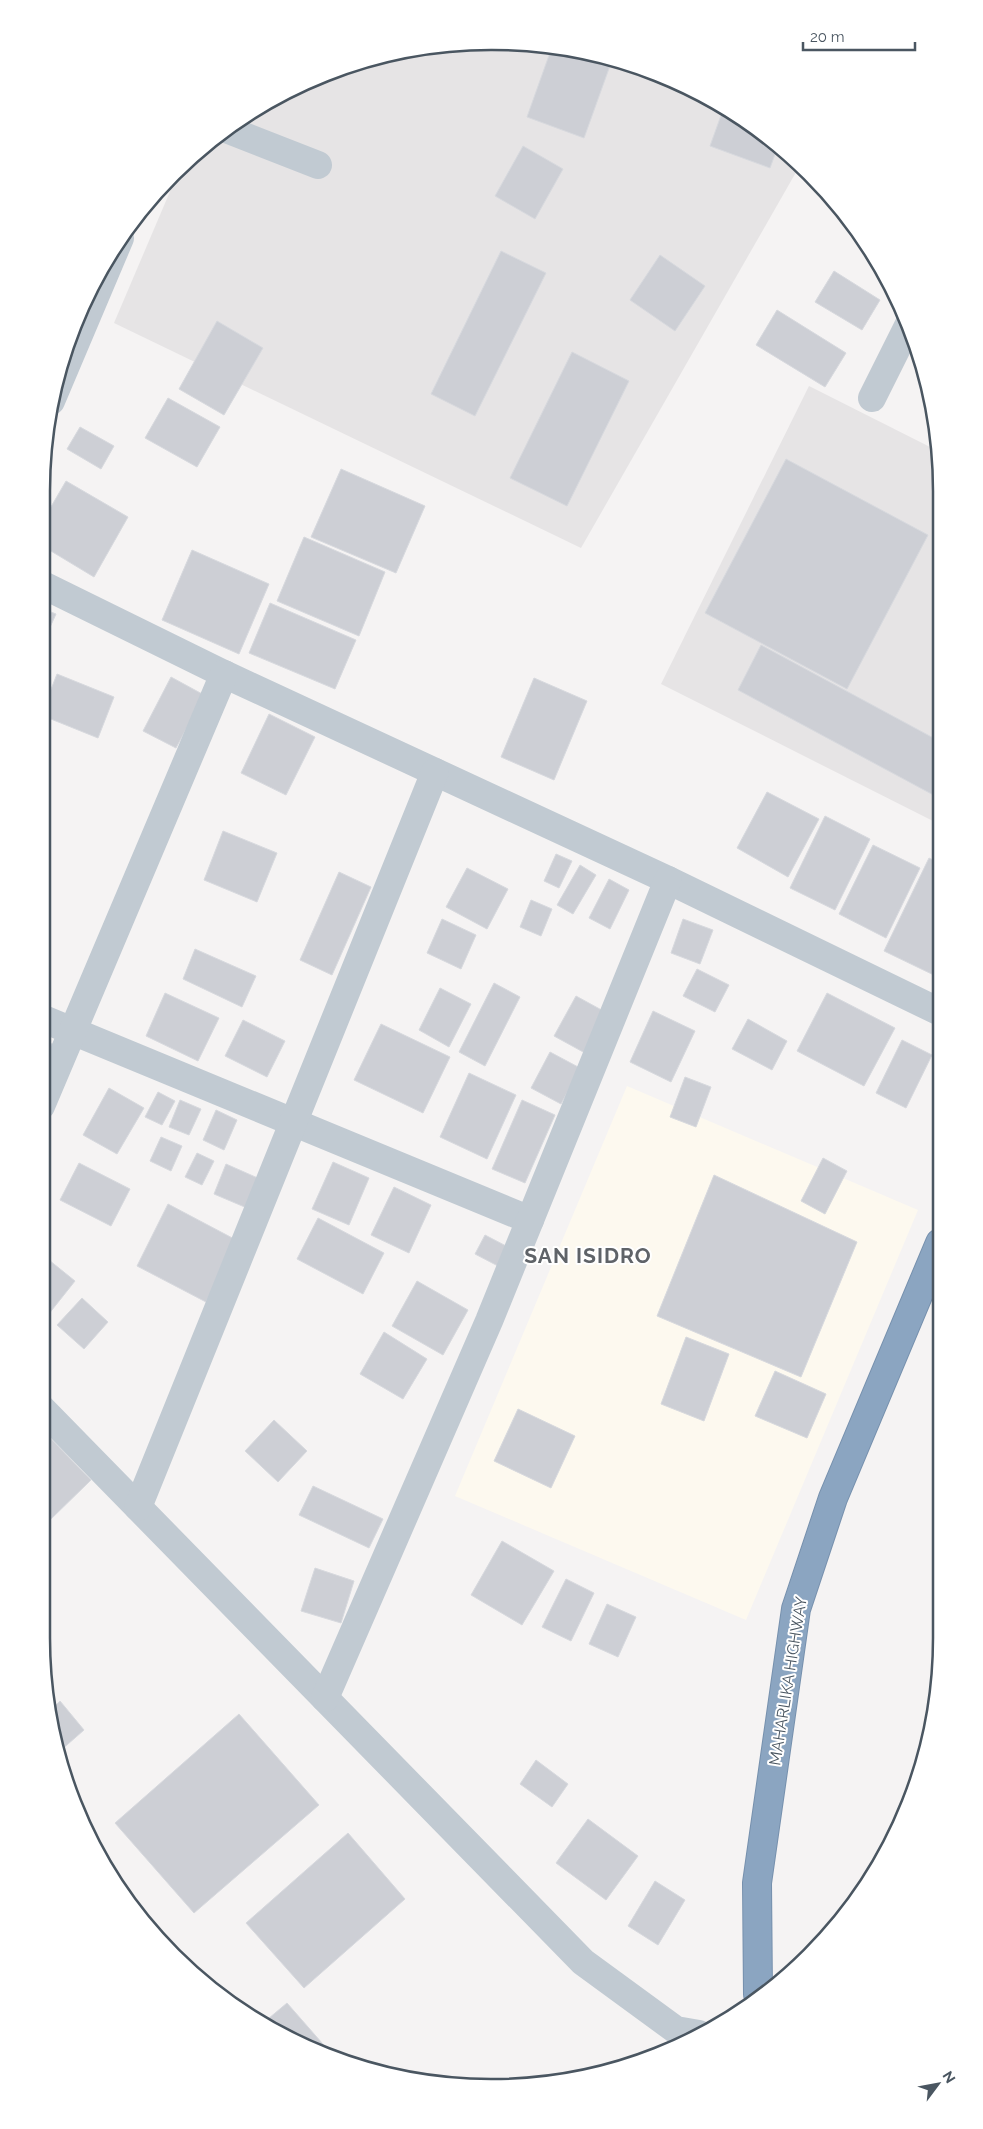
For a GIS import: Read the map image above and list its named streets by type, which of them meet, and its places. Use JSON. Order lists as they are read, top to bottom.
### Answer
{
  "streets": {
    "highway": ["MAHARLIKA HIGHWAY"]
  },
  "districts": ["SAN ISIDRO"],
  "scale_bar": "20 m",
  "north": "top right"
}
